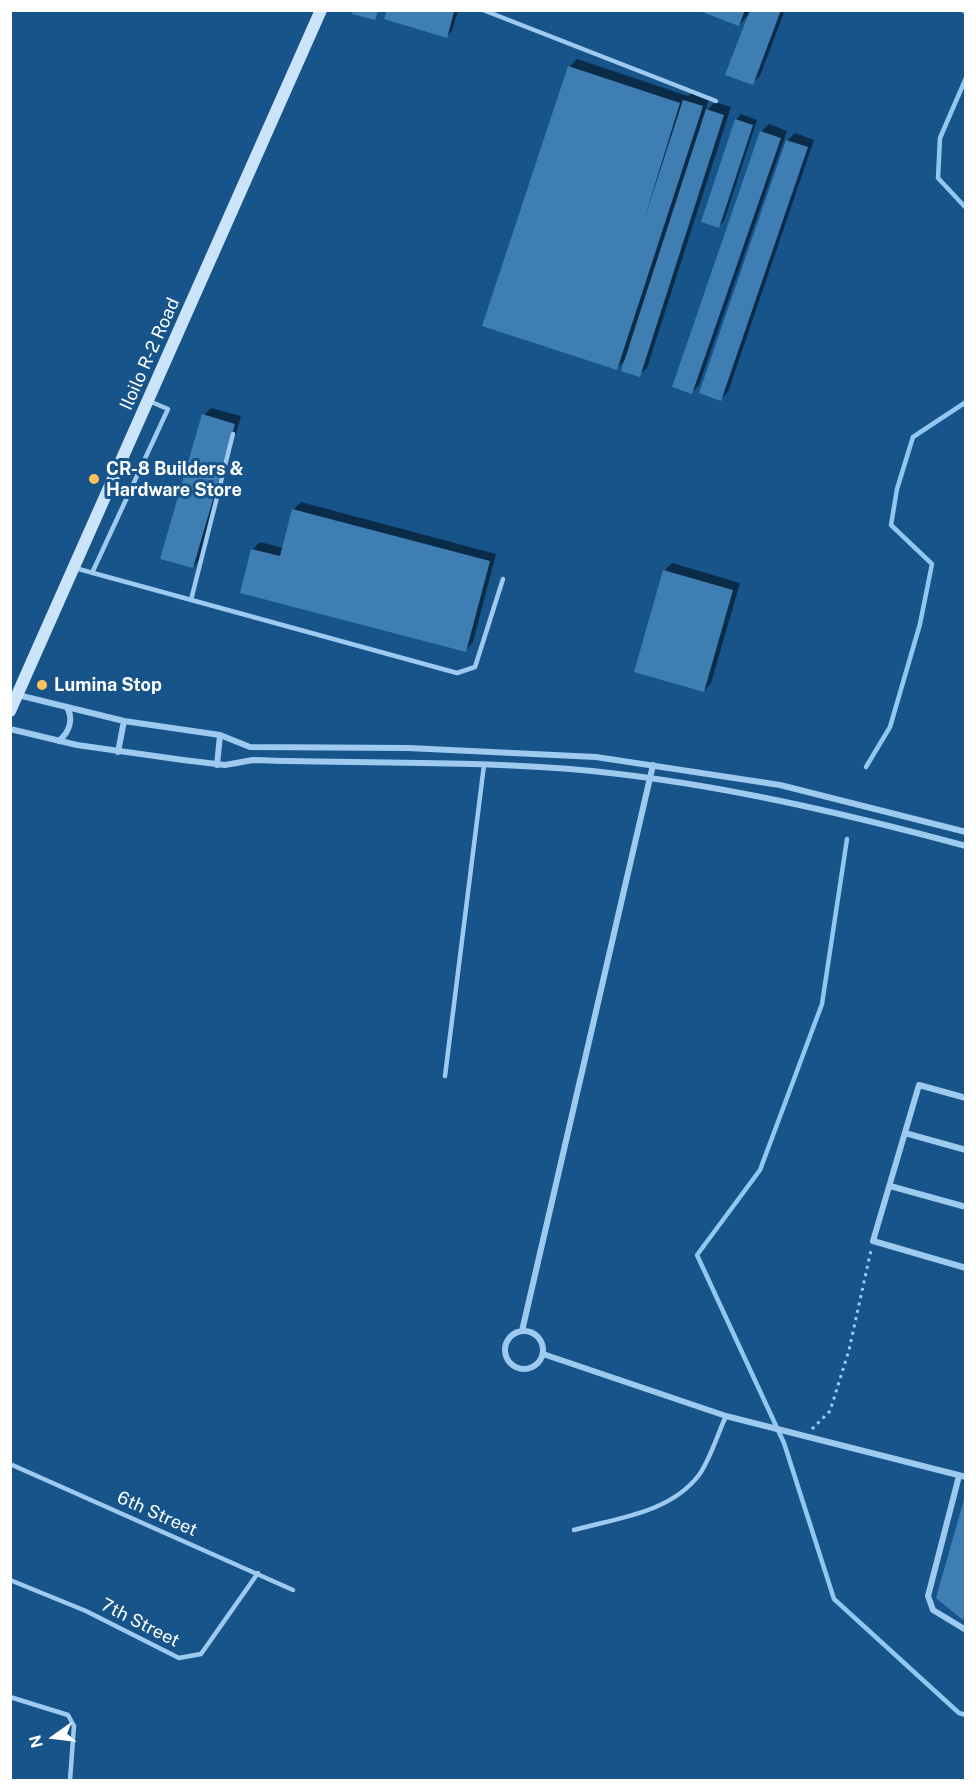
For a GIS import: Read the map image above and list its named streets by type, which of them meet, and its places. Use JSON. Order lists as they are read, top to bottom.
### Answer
{
  "streets": {
    "main road": ["Iloilo R-2 Road"],
    "lane": ["6th Street", "7th Street"]
  },
  "crossings": [
    ["6th Street", "7th Street"]
  ],
  "places": ["CR-8 Builders & Hardware Store", "Lumina Stop"],
  "north": "left"
}
